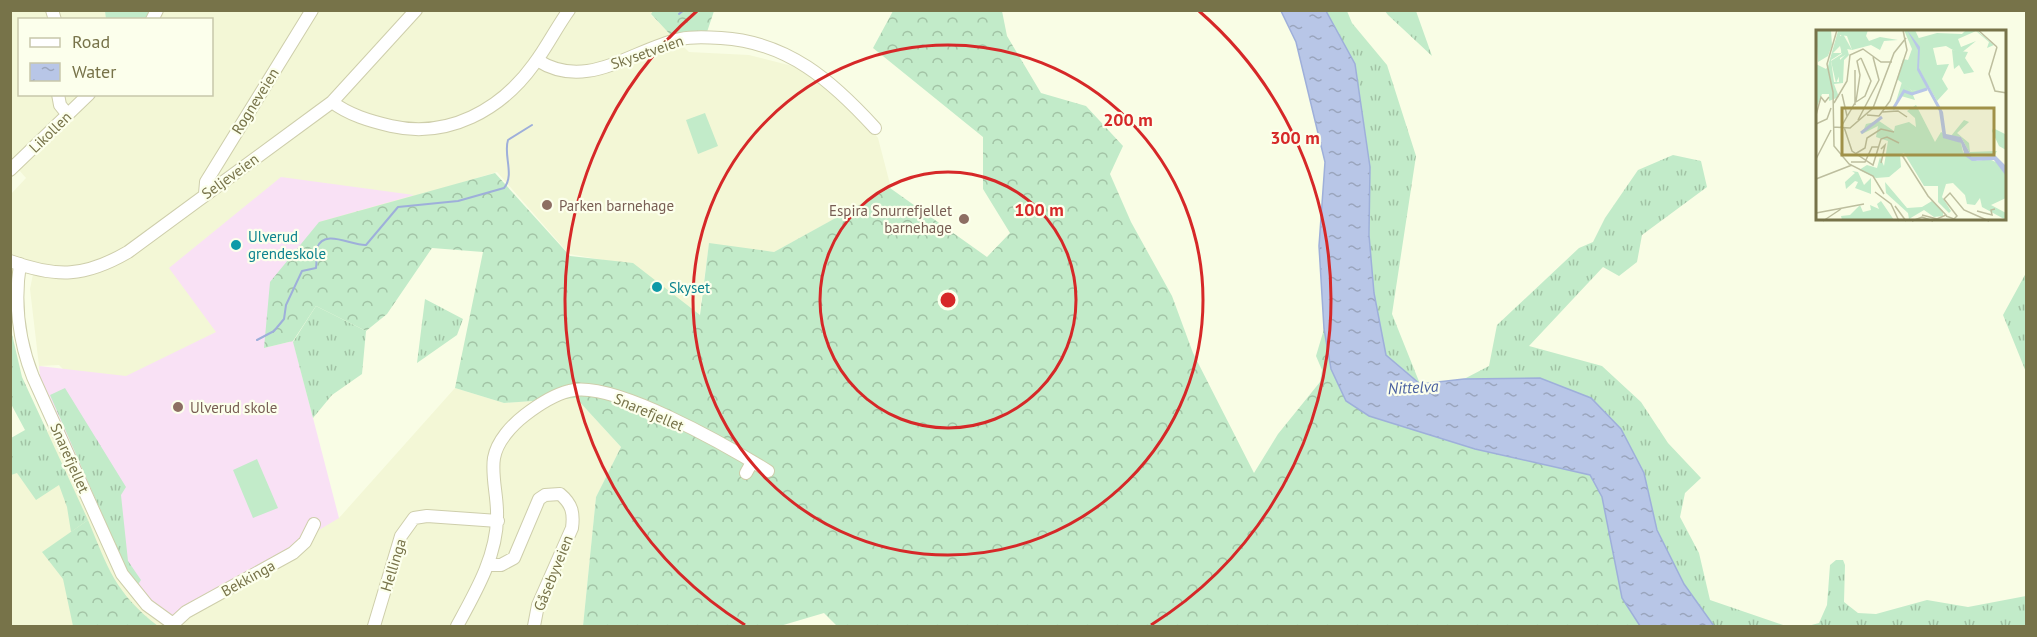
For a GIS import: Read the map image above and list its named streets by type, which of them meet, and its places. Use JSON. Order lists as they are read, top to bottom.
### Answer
{
  "streets": {
    "street": [
      "Skysetveien",
      "Rogneveien",
      "Likollen",
      "Seljeveien",
      "Snarefjellet",
      "Hellinga",
      "Gåsebyveien",
      "Bekkinga"
    ]
  },
  "crossings": [
    ["Rogneveien", "Seljeveien"],
    ["Seljeveien", "Snarefjellet"],
    ["Snarefjellet", "Hellinga"],
    ["Snarefjellet", "Gåsebyveien"],
    ["Snarefjellet", "Bekkinga"]
  ],
  "water": ["Nittelva"],
  "places": [
    "Parken barnehage",
    "Espira Snurrefjellet barnehage",
    "Ulverud grendeskole",
    "Skyset",
    "Ulverud skole"
  ],
  "legend": ["Road", "Water"],
  "rings": ["200 m", "300 m", "100 m"]
}
